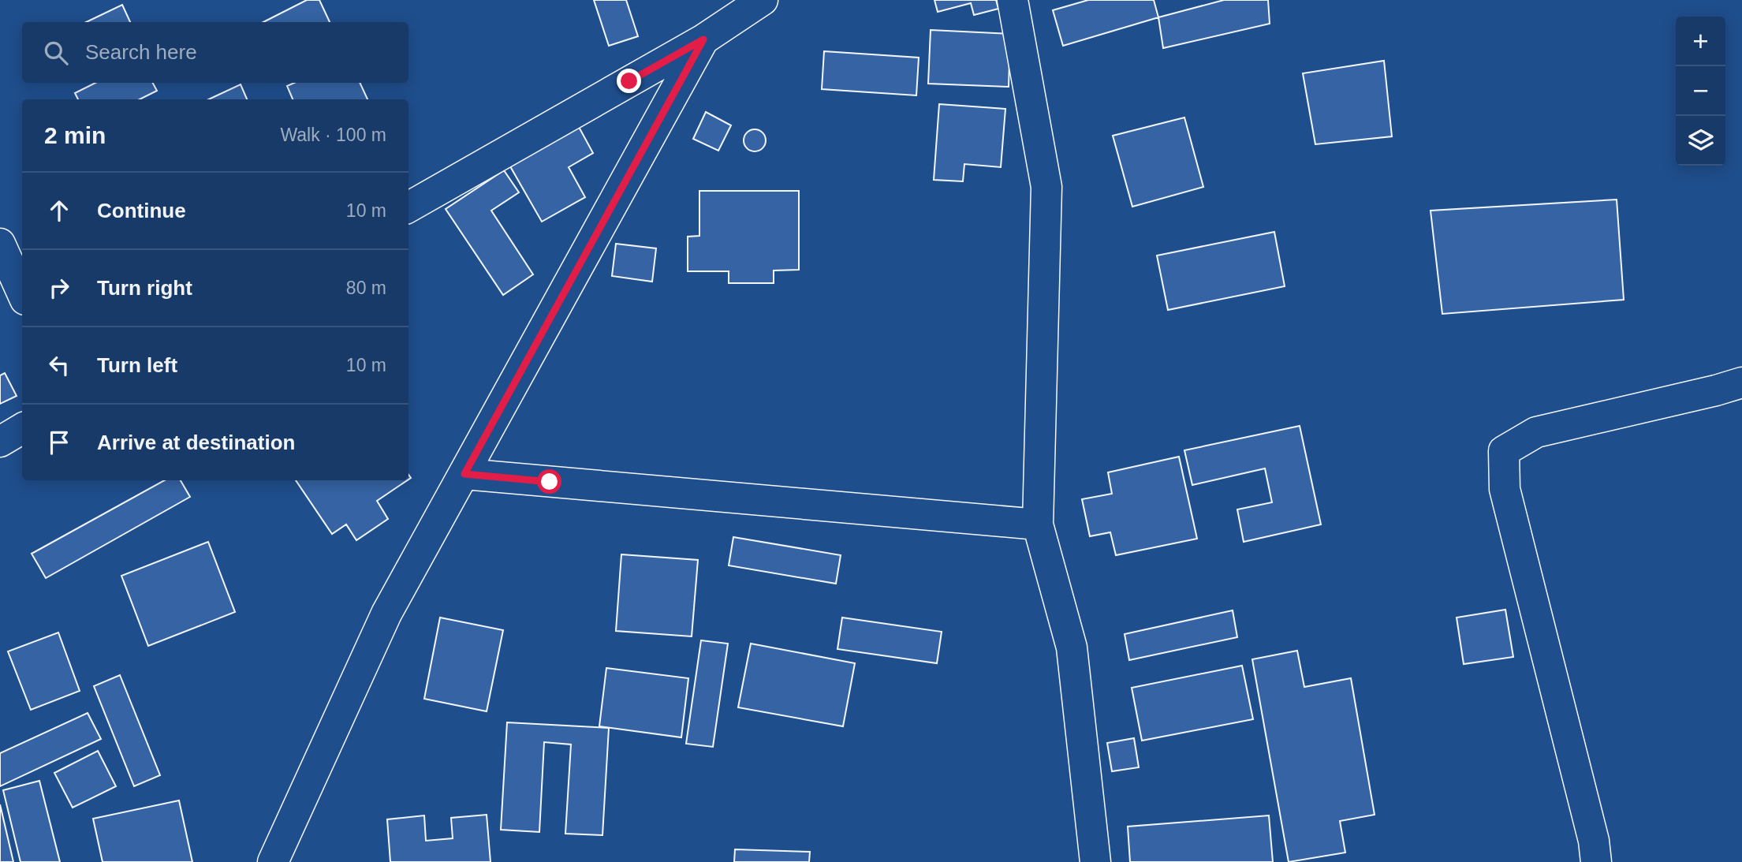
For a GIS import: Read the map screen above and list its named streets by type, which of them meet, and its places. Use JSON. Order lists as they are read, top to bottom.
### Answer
{
  "page": {
    "map_buttons": ["+", "−"],
    "search": "Search here",
    "heading": ["2 min", "Walk · 100 m"],
    "list": [
      ["Continue", "10 m"],
      ["Turn right", "80 m"],
      ["Turn left", "10 m"],
      "Arrive at destination"
    ]
  }
}
